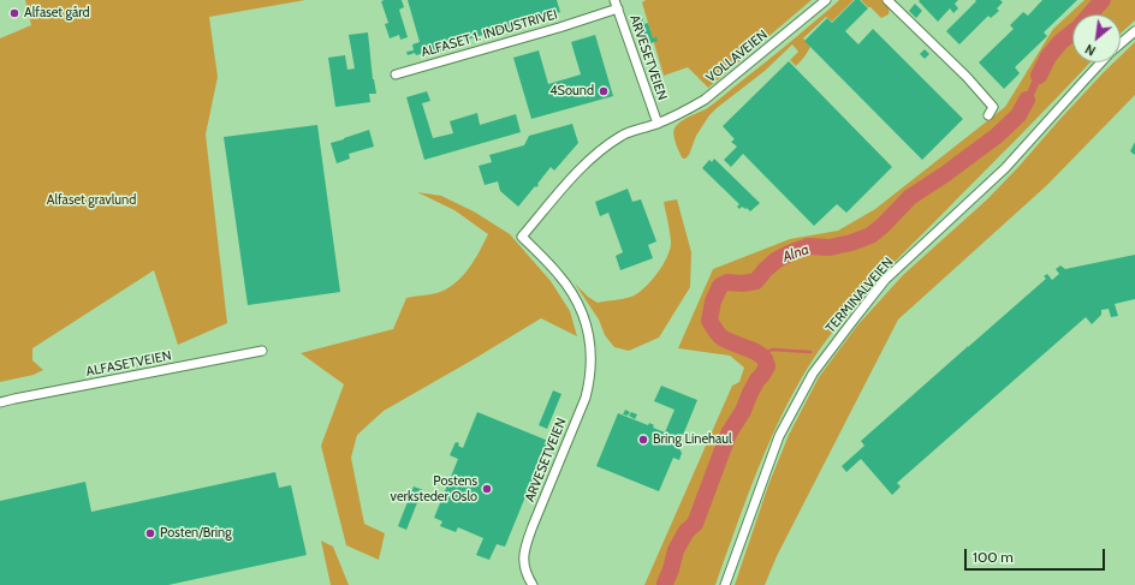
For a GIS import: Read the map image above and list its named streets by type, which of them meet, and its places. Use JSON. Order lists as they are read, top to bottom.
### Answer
{
  "streets": {
    "street": [
      "ALFASET 1. INDUSTRIVEI",
      "VOLLAVEIEN",
      "ARVESETVEIEN",
      "TERMINALVEIEN",
      "ALFASETVEIEN"
    ]
  },
  "crossings": [
    ["ALFASET 1. INDUSTRIVEI", "ARVESETVEIEN"],
    ["VOLLAVEIEN", "ARVESETVEIEN"]
  ],
  "water": ["Alna"],
  "parks": ["Alfaset gravlund"],
  "places": [
    "Alfaset gård",
    "4Sound",
    "Bring Linehaul",
    "Postens verksteder Oslo",
    "Posten/Bring"
  ],
  "scale_bar": "100 m",
  "north": "bottom left"
}
